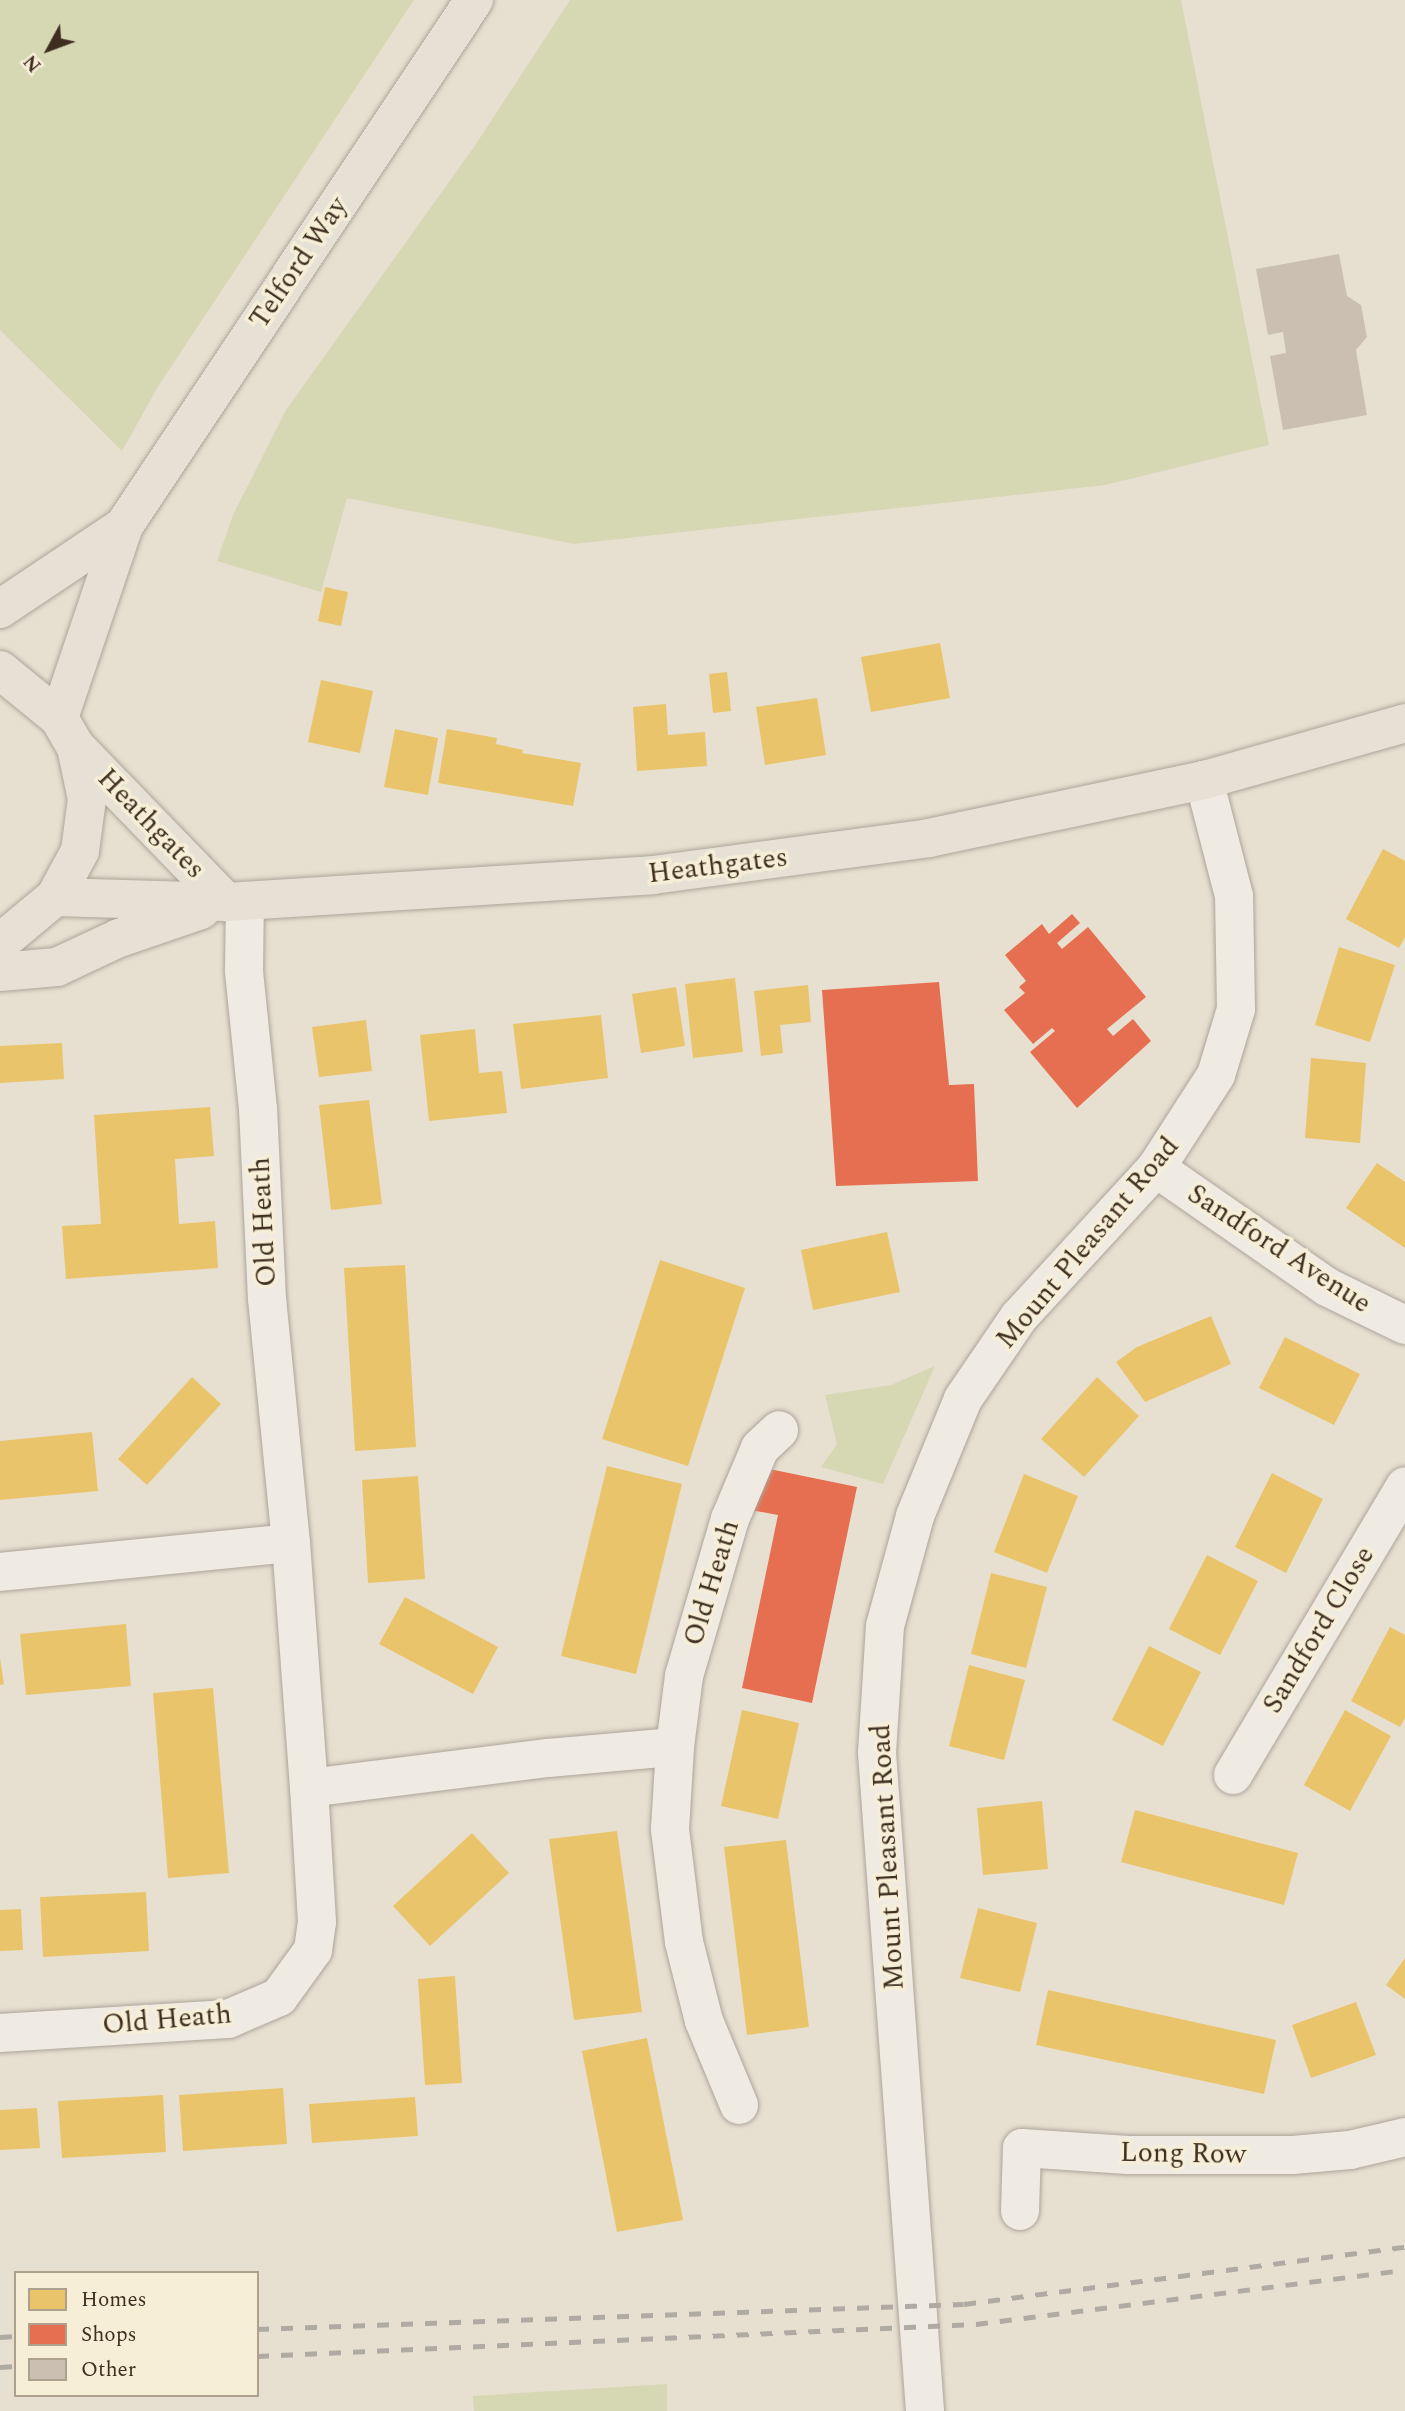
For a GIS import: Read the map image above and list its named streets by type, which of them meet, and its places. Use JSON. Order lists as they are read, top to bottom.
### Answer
{
  "streets": {
    "main road": ["Telford Way", "Heathgates"],
    "street": [
      "Old Heath",
      "Mount Pleasant Road",
      "Sandford Avenue",
      "Sandford Close",
      "Long Row"
    ]
  },
  "crossings": [
    ["Telford Way", "Heathgates"],
    ["Heathgates", "Old Heath"],
    ["Heathgates", "Mount Pleasant Road"],
    ["Mount Pleasant Road", "Sandford Avenue"]
  ],
  "legend": ["Homes", "Shops", "Other"],
  "north": "bottom left"
}
